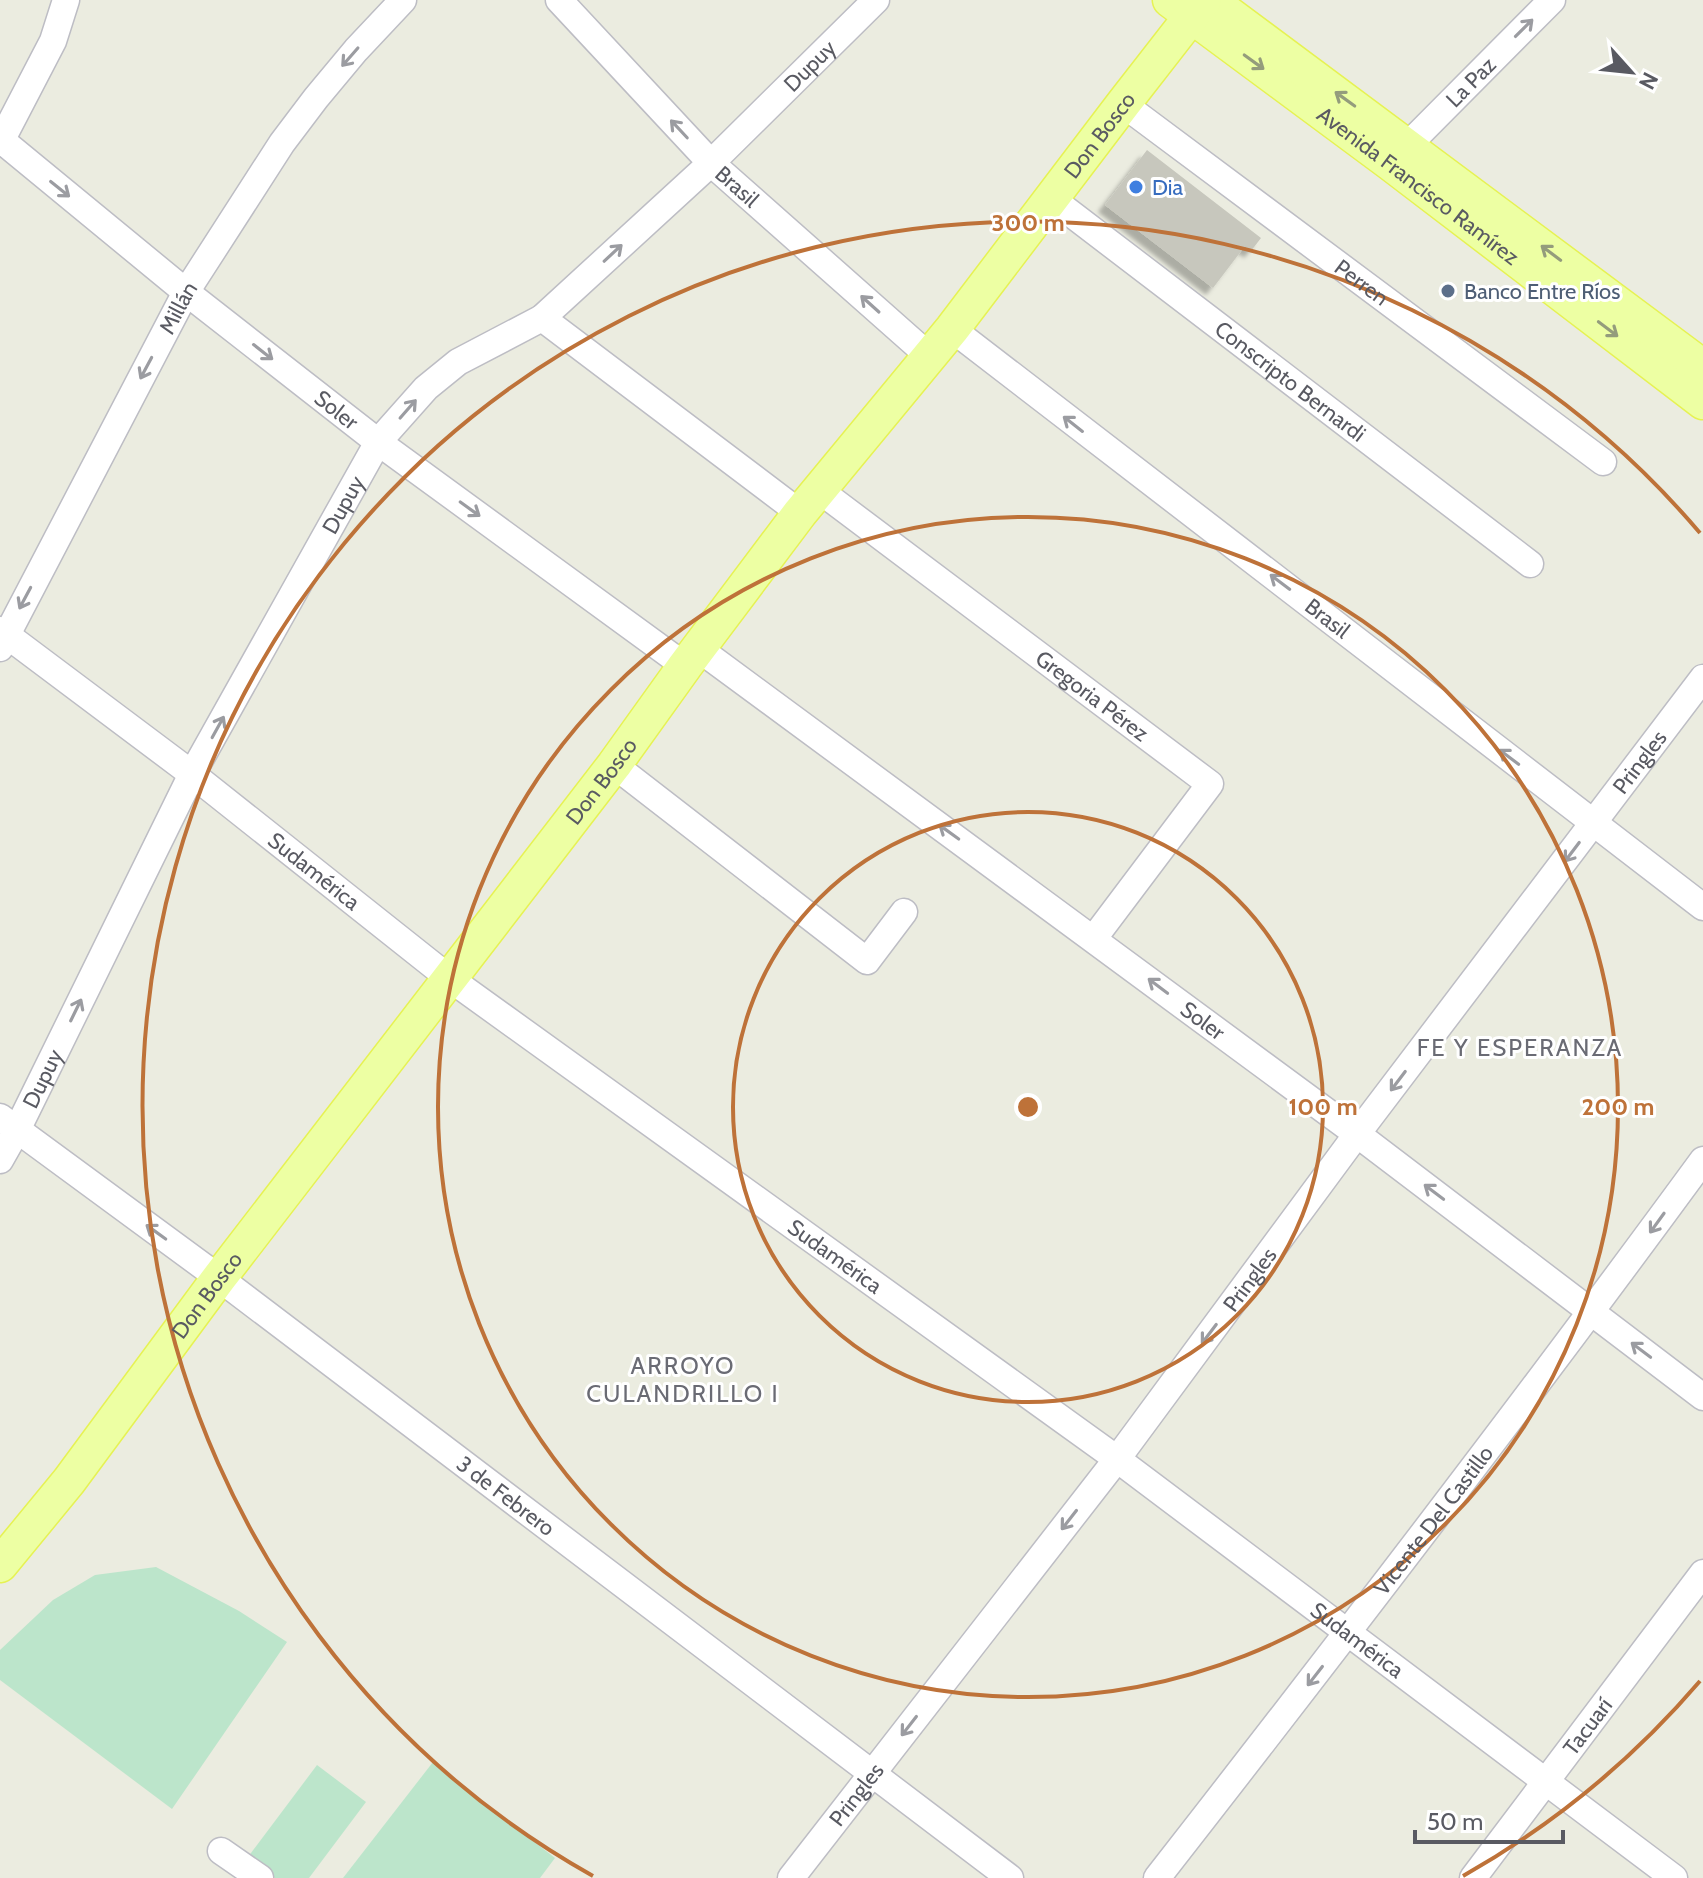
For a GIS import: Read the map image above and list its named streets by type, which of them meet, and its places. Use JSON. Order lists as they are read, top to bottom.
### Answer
{
  "streets": {
    "main road": ["Don Bosco", "Avenida Francisco Ramírez"],
    "street": [
      "Dupuy",
      "La Paz",
      "Brasil",
      "Perren",
      "Millán",
      "Conscripto Bernardi",
      "Soler",
      "Gregoria Pérez",
      "Pringles",
      "Sudamérica",
      "3 de Febrero",
      "Vicente Del Castillo",
      "Tacuarí"
    ]
  },
  "crossings": [
    ["Dupuy", "Brasil"],
    ["Dupuy", "Soler"],
    ["Dupuy", "Sudamérica"],
    ["Dupuy", "3 de Febrero"],
    ["La Paz", "Avenida Francisco Ramírez"],
    ["Don Bosco", "Avenida Francisco Ramírez"],
    ["Don Bosco", "Brasil"],
    ["Don Bosco", "Perren"],
    ["Don Bosco", "Conscripto Bernardi"],
    ["Don Bosco", "Soler"],
    ["Don Bosco", "Gregoria Pérez"],
    ["Don Bosco", "Sudamérica"],
    ["Don Bosco", "3 de Febrero"],
    ["Brasil", "Pringles"],
    ["Millán", "Soler"],
    ["Millán", "Sudamérica"],
    ["Soler", "Gregoria Pérez"],
    ["Soler", "Pringles"],
    ["Soler", "Vicente Del Castillo"],
    ["Pringles", "Sudamérica"],
    ["Pringles", "3 de Febrero"],
    ["Sudamérica", "Vicente Del Castillo"],
    ["Sudamérica", "Tacuarí"]
  ],
  "one_way": [
    "Dupuy",
    "La Paz",
    "Brasil",
    "Millán",
    "Pringles",
    "Vicente Del Castillo"
  ],
  "districts": ["FE Y ESPERANZA", "ARROYO CULANDRILLO I"],
  "places": ["Dia", "Banco Entre Ríos"],
  "scale_bar": "50 m",
  "north": "bottom right",
  "rings": ["300 m", "100 m", "200 m"]
}
